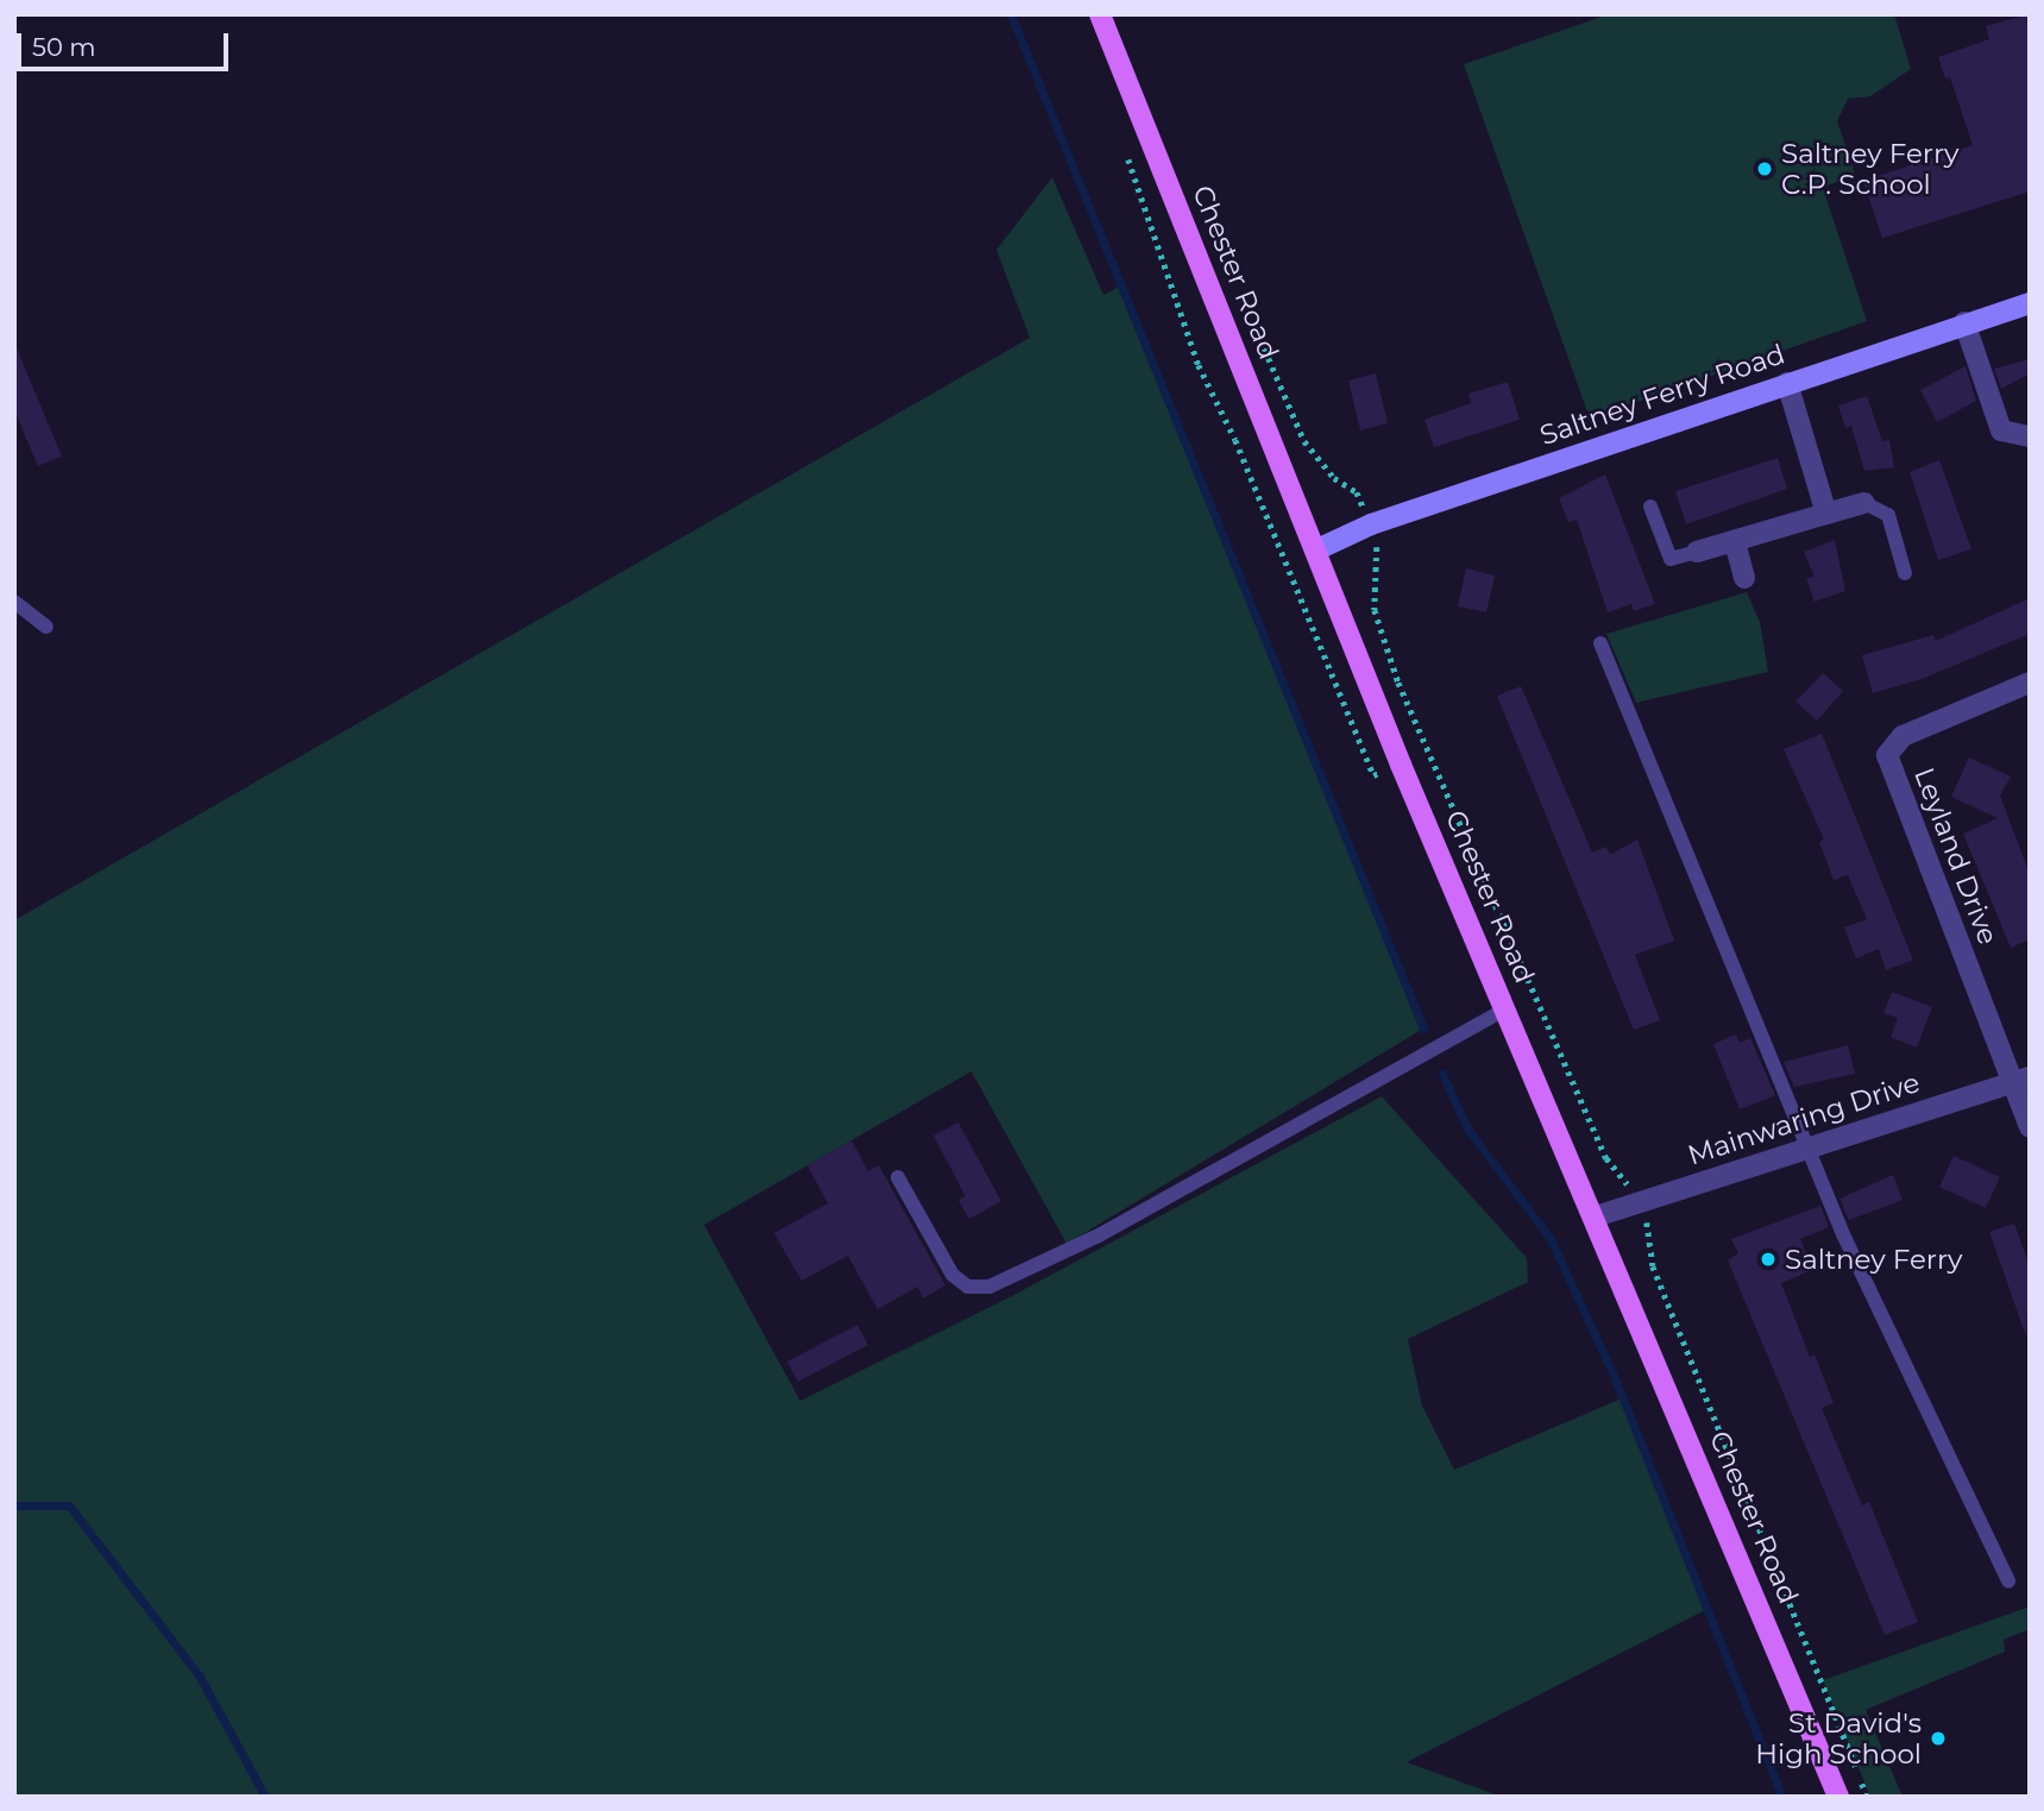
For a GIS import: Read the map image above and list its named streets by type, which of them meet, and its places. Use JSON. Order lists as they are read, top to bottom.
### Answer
{
  "streets": {
    "main road": ["Chester Road", "Saltney Ferry Road"],
    "street": ["Leyland Drive", "Mainwaring Drive"]
  },
  "crossings": [
    ["Chester Road", "Saltney Ferry Road"],
    ["Chester Road", "Mainwaring Drive"],
    ["Leyland Drive", "Mainwaring Drive"]
  ],
  "places": ["Saltney Ferry C.P. School", "Saltney Ferry", "St David's High School"],
  "scale_bar": "50 m"
}
